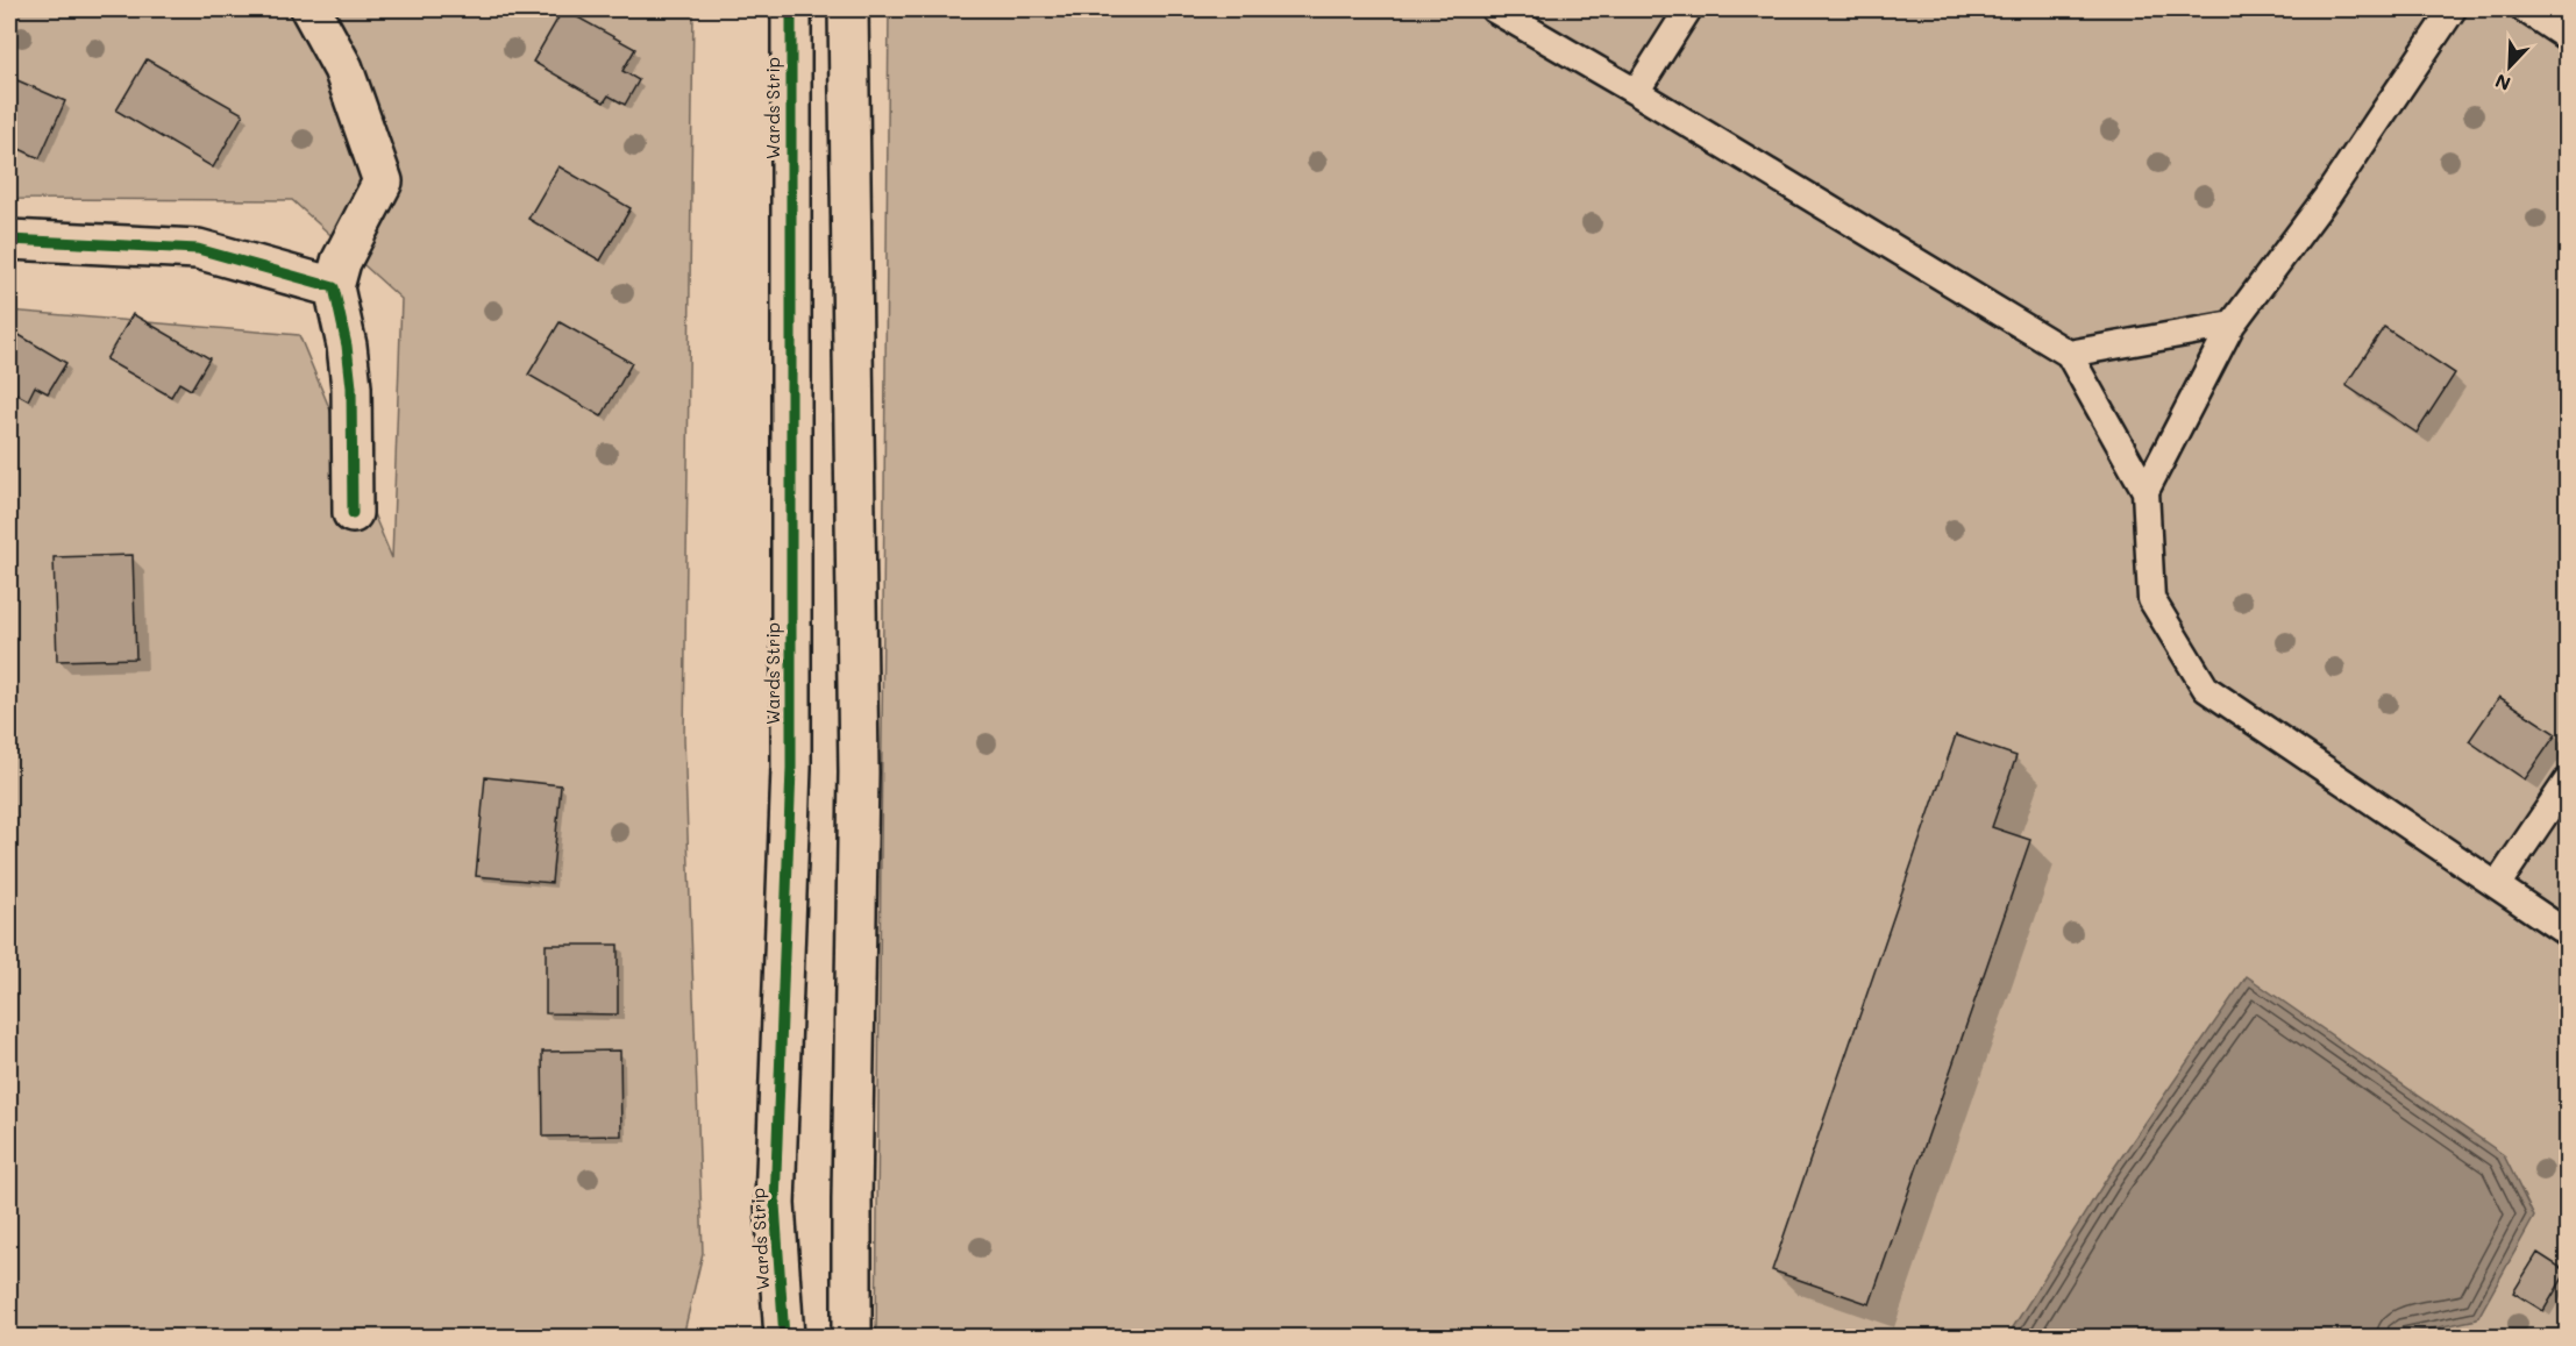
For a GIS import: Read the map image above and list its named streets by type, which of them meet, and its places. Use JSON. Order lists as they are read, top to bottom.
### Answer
{
  "streets": {
    "street": ["Wards Strip"]
  },
  "north": "bottom left"
}
